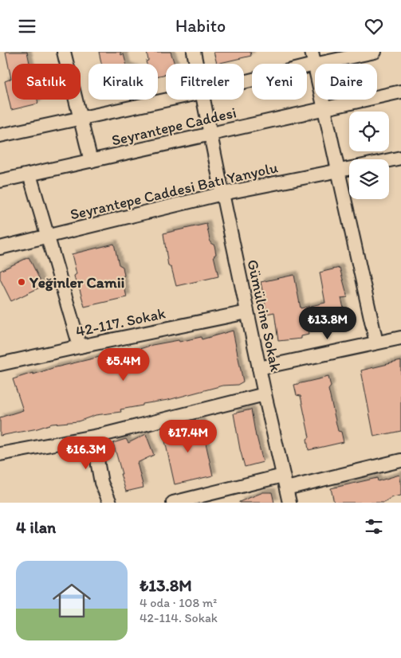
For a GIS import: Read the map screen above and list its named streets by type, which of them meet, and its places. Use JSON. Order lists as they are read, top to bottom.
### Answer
{
  "streets": {
    "street": [
      "Seyrantepe Caddesi",
      "Seyrantepe Caddesi Batı Yanyolu",
      "Gümülcine Sokak",
      "42-117. Sokak"
    ]
  },
  "crossings": [
    ["Seyrantepe Caddesi", "Gümülcine Sokak"],
    ["Seyrantepe Caddesi Batı Yanyolu", "Gümülcine Sokak"],
    ["Gümülcine Sokak", "42-117. Sokak"]
  ],
  "places": ["Yeğinler Camii"],
  "page": {
    "header": "Habito",
    "chip": [
      "Satılık",
      "Kiralık",
      "Filtreler",
      "Yeni",
      "Daire"
    ],
    "price": [
      "₺13.8M",
      "₺5.4M",
      "₺17.4M",
      "₺16.3M"
    ],
    "heading": "4 ilan",
    "list": [
      {
        "name": "₺13.8M",
        "note": "4 oda · 108 m² · 42-114. Sokak"
      }
    ]
  }
}
